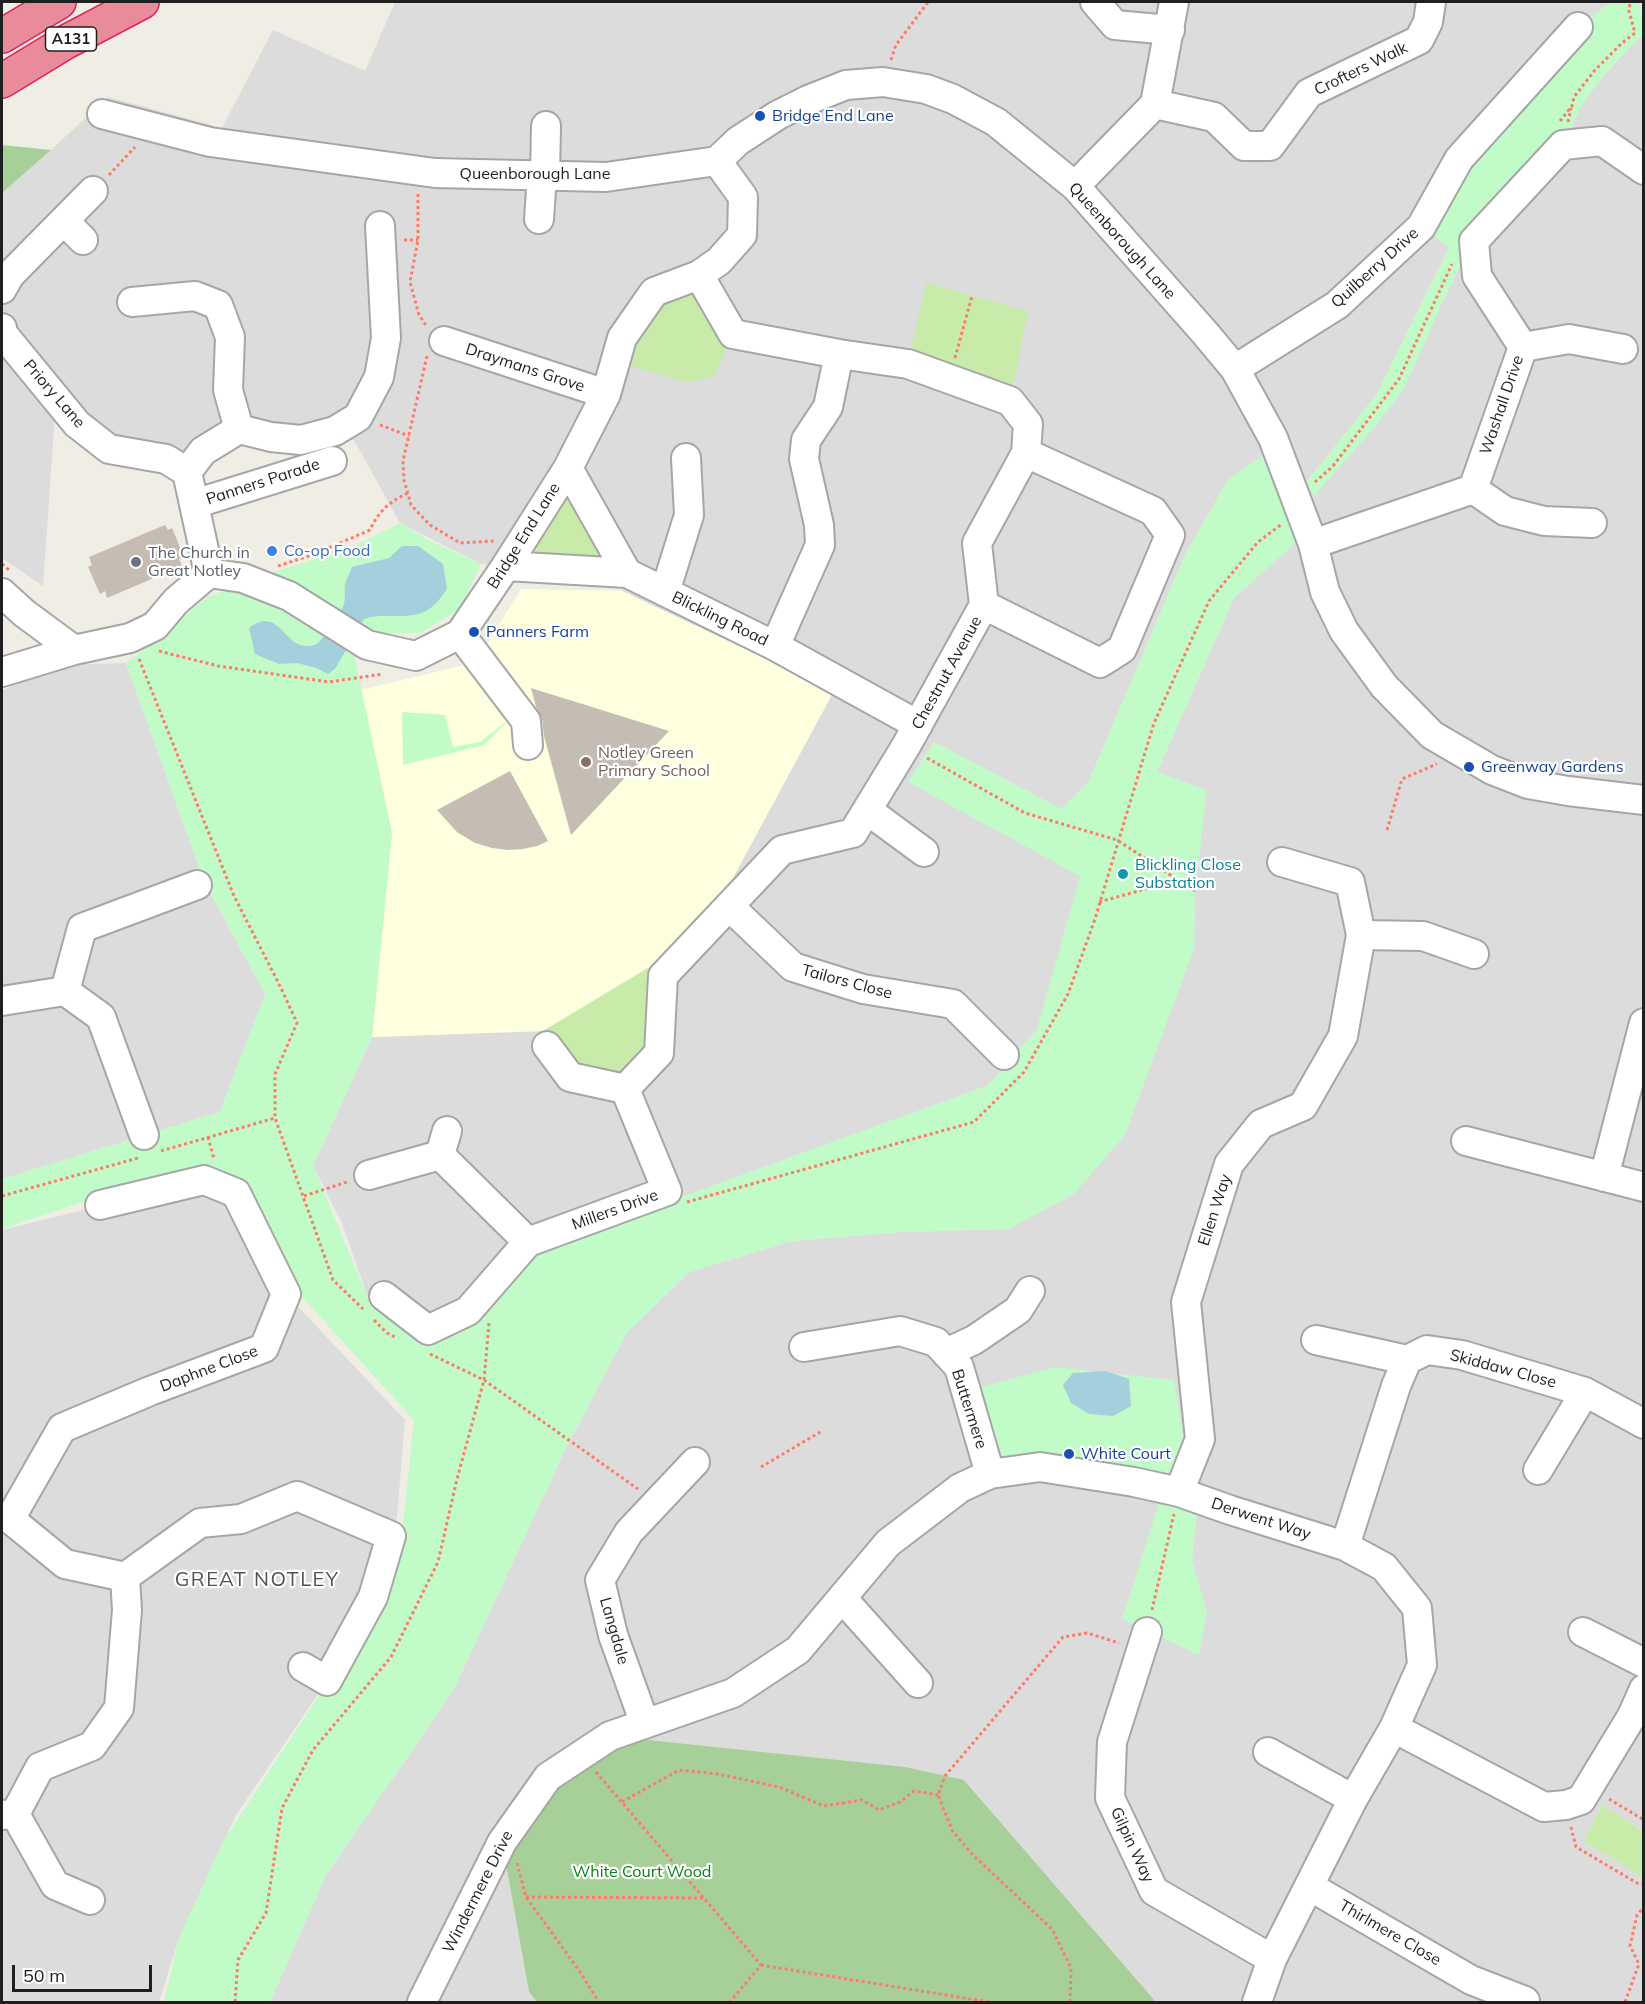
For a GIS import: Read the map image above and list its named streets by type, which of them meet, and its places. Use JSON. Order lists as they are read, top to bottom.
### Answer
{
  "streets": {
    "highway": ["A131"],
    "street": [
      "Crofters Walk",
      "Queenborough Lane",
      "Quilberry Drive",
      "Draymans Grove",
      "Priory Lane",
      "Washall Drive",
      "Panners Parade",
      "Bridge End Lane",
      "Blickling Road",
      "Chestnut Avenue",
      "Tailors Close",
      "Millers Drive",
      "Ellen Way",
      "Daphne Close",
      "Skiddaw Close",
      "Buttermere",
      "Derwent Way",
      "Langdale",
      "Gilpin Way",
      "Windermere Drive",
      "Thirlmere Close"
    ]
  },
  "crossings": [
    ["Queenborough Lane", "Quilberry Drive"],
    ["Queenborough Lane", "Bridge End Lane"],
    ["Draymans Grove", "Bridge End Lane"],
    ["Bridge End Lane", "Blickling Road"],
    ["Bridge End Lane", "Chestnut Avenue"],
    ["Blickling Road", "Chestnut Avenue"],
    ["Chestnut Avenue", "Tailors Close"],
    ["Chestnut Avenue", "Millers Drive"],
    ["Ellen Way", "Derwent Way"],
    ["Buttermere", "Derwent Way"],
    ["Derwent Way", "Gilpin Way"],
    ["Derwent Way", "Windermere Drive"],
    ["Derwent Way", "Thirlmere Close"],
    ["Langdale", "Windermere Drive"]
  ],
  "districts": ["GREAT NOTLEY"],
  "parks": ["White Court Wood"],
  "places": [
    "Bridge End Lane",
    "Co-op Food",
    "The Church in Great Notley",
    "Panners Farm",
    "Notley Green Primary School",
    "Greenway Gardens",
    "Blickling Close Substation",
    "White Court"
  ],
  "scale_bar": "50 m"
}
